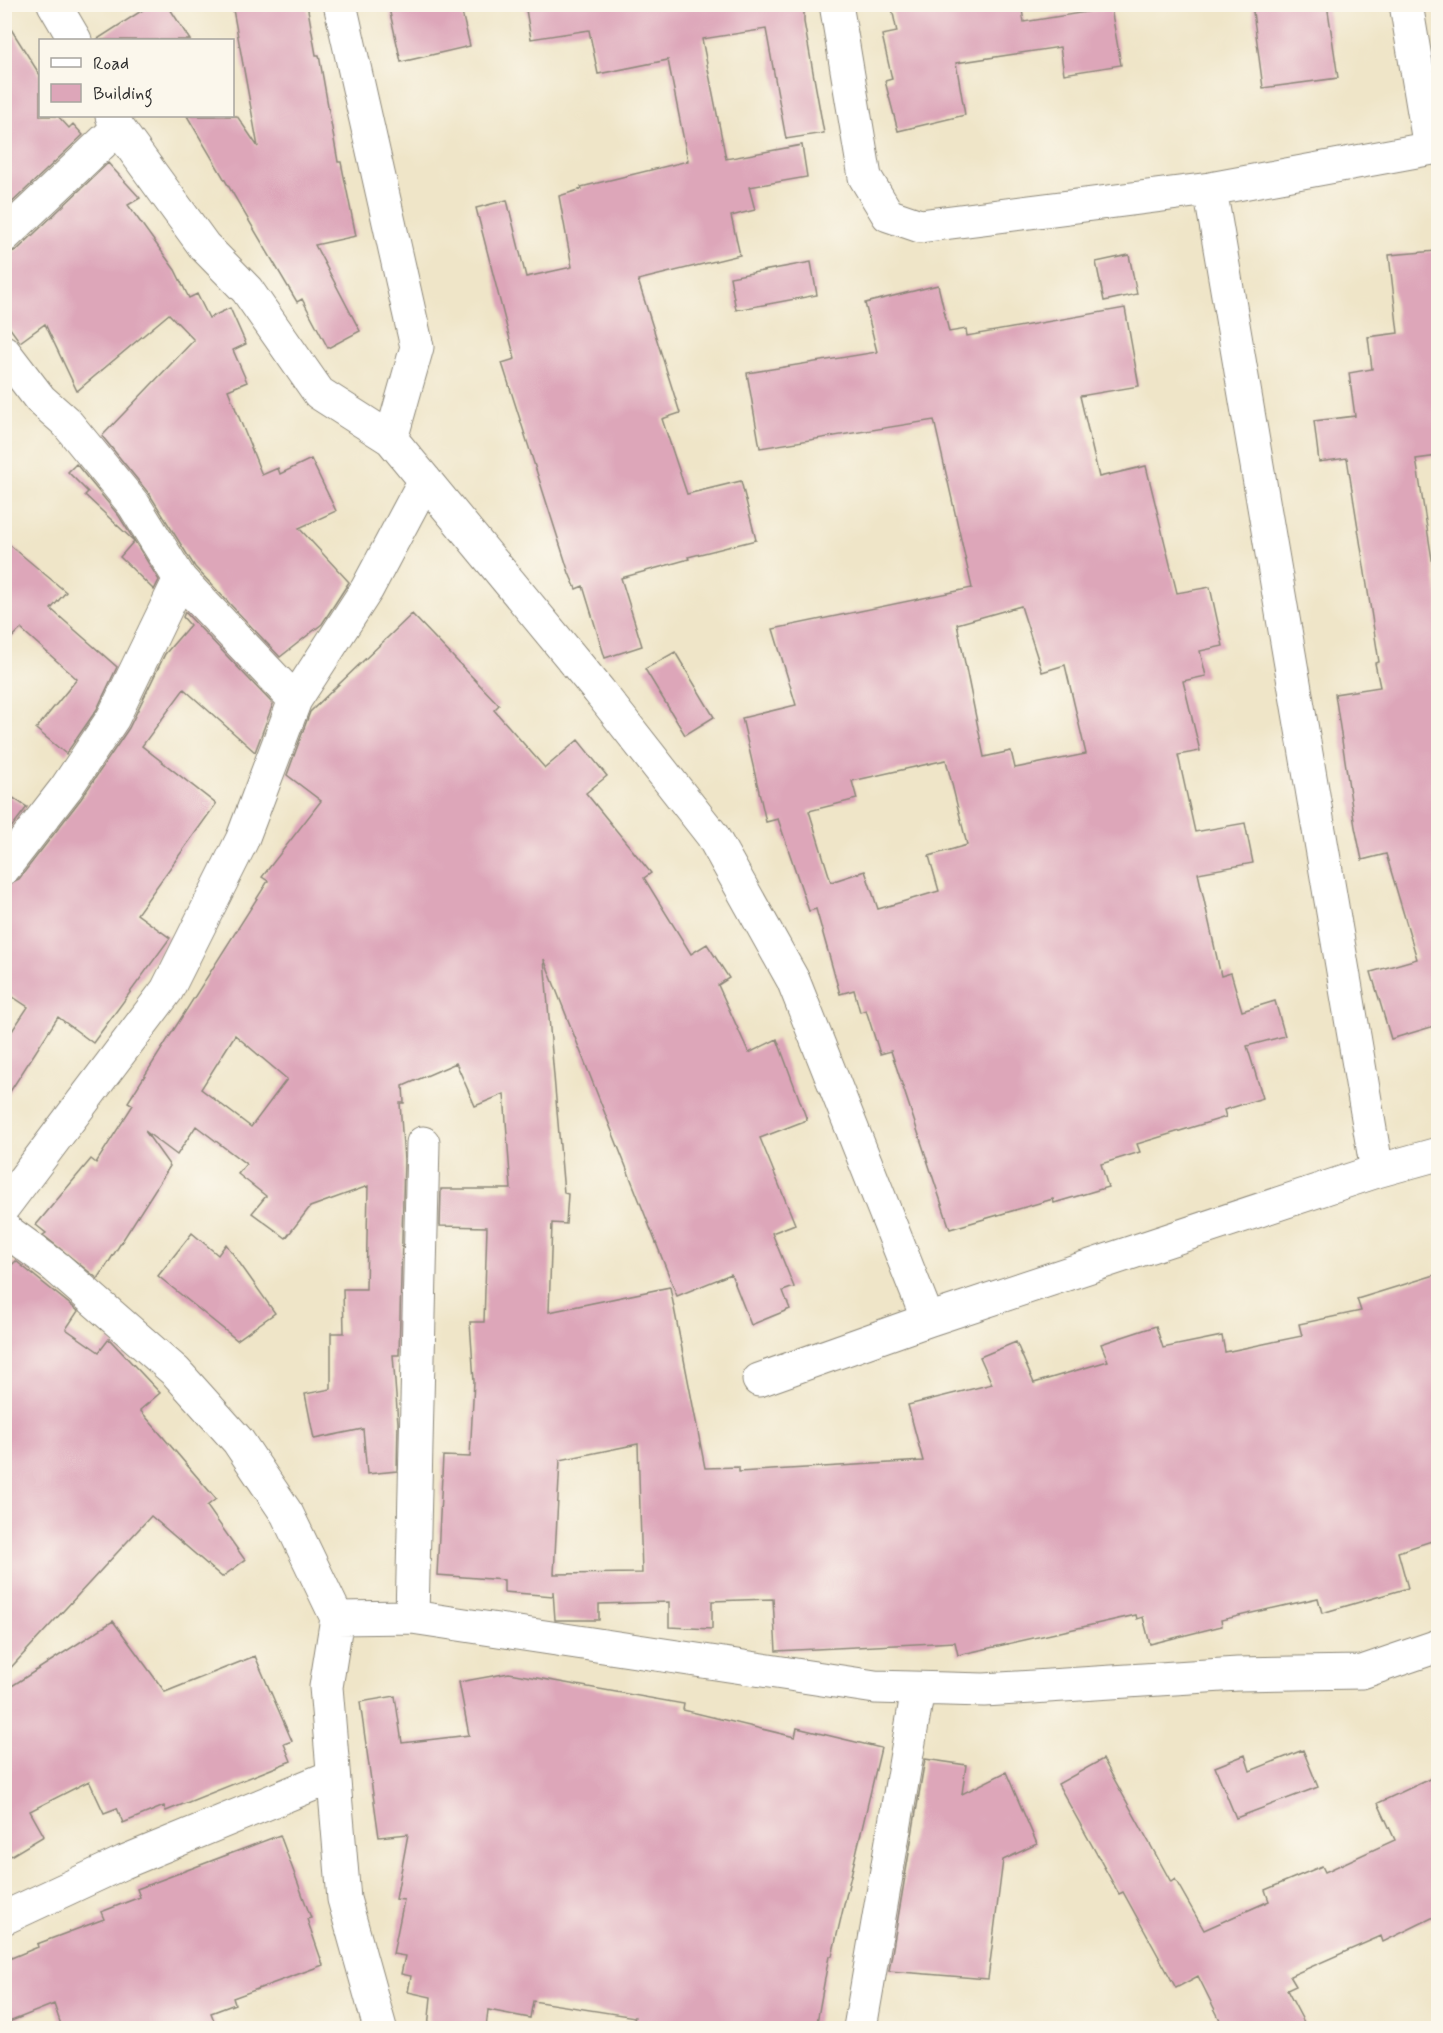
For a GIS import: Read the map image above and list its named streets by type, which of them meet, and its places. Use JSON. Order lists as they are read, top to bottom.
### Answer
{
  "legend": ["Road", "Building"]
}
